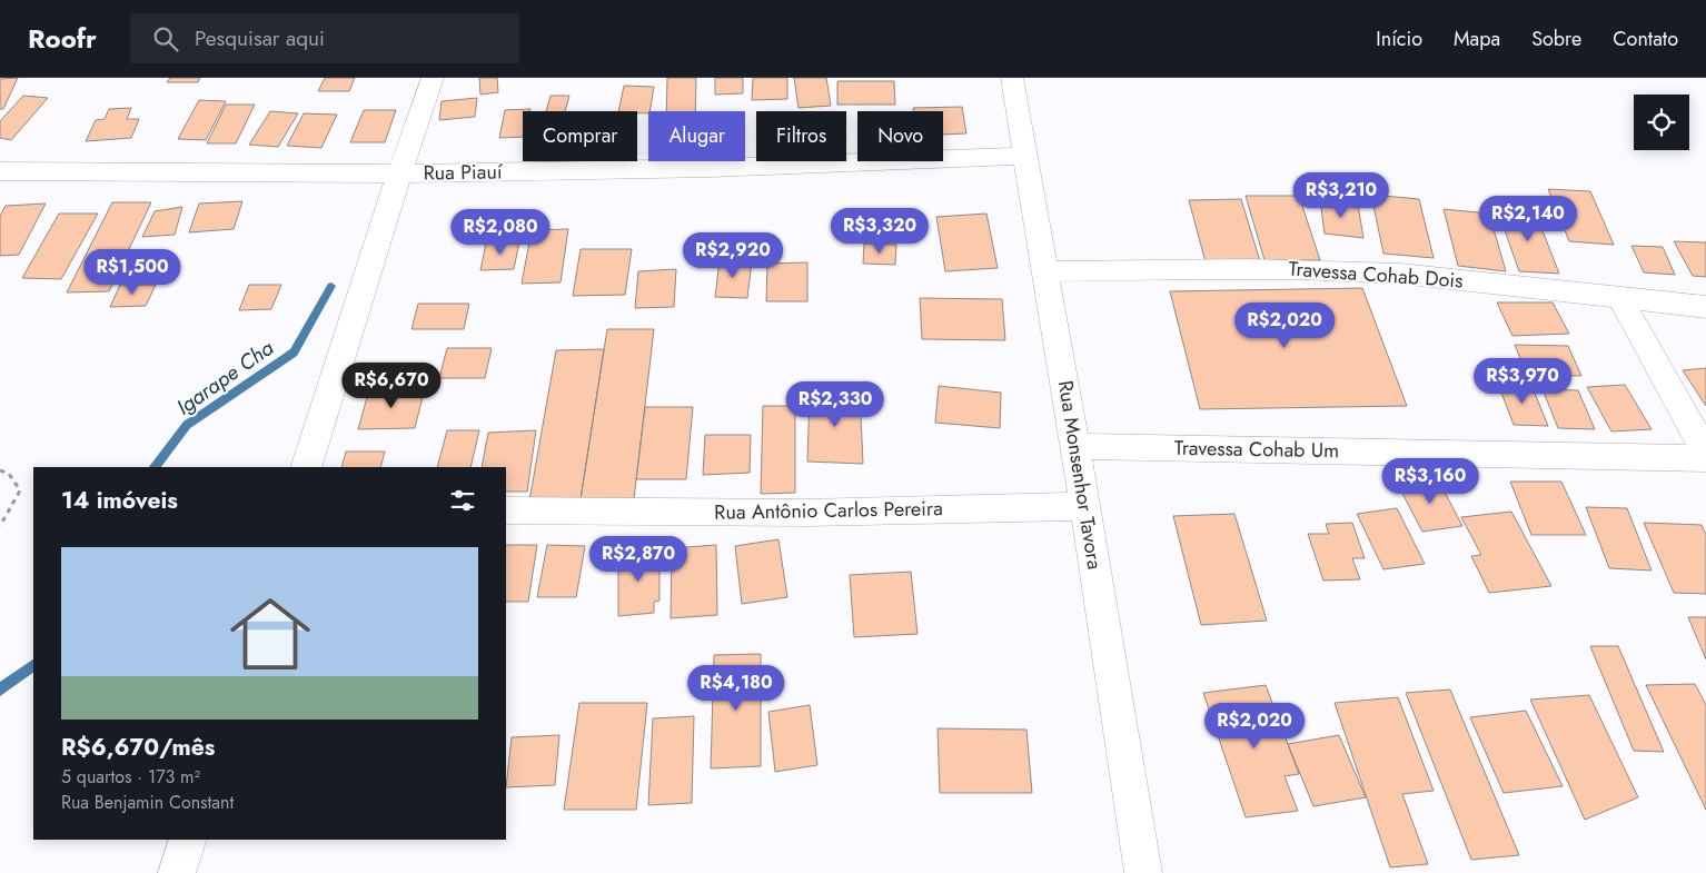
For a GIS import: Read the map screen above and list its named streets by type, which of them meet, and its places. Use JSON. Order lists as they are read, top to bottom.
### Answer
{
  "streets": {
    "street": [
      "Rua Piauí",
      "Travessa Cohab Dois",
      "Travessa Cohab Um",
      "Rua Monsenhor Tavora",
      "Rua Antônio Carlos Pereira"
    ]
  },
  "crossings": [
    ["Rua Piauí", "Rua Monsenhor Tavora"],
    ["Travessa Cohab Dois", "Rua Monsenhor Tavora"],
    ["Travessa Cohab Um", "Rua Monsenhor Tavora"],
    ["Rua Monsenhor Tavora", "Rua Antônio Carlos Pereira"]
  ],
  "water": ["Igarape Cha"],
  "page": {
    "header": "Roofr",
    "search": "Pesquisar aqui",
    "nav": [
      "Início",
      "Mapa",
      "Sobre",
      "Contato"
    ],
    "chip": [
      "Comprar",
      "Alugar",
      "Filtros",
      "Novo"
    ],
    "price": [
      "R$3,210",
      "R$2,140",
      "R$3,320",
      "R$2,080",
      "R$2,920",
      "R$1,500",
      "R$2,020",
      "R$3,970",
      "R$6,670",
      "R$2,330",
      "R$3,160",
      "R$2,870",
      "R$4,180",
      "R$2,020"
    ],
    "heading": "14 imóveis",
    "list": [
      {
        "name": "R$6,670/mês",
        "note": "5 quartos · 173 m² · Rua Benjamin Constant"
      }
    ]
  }
}
